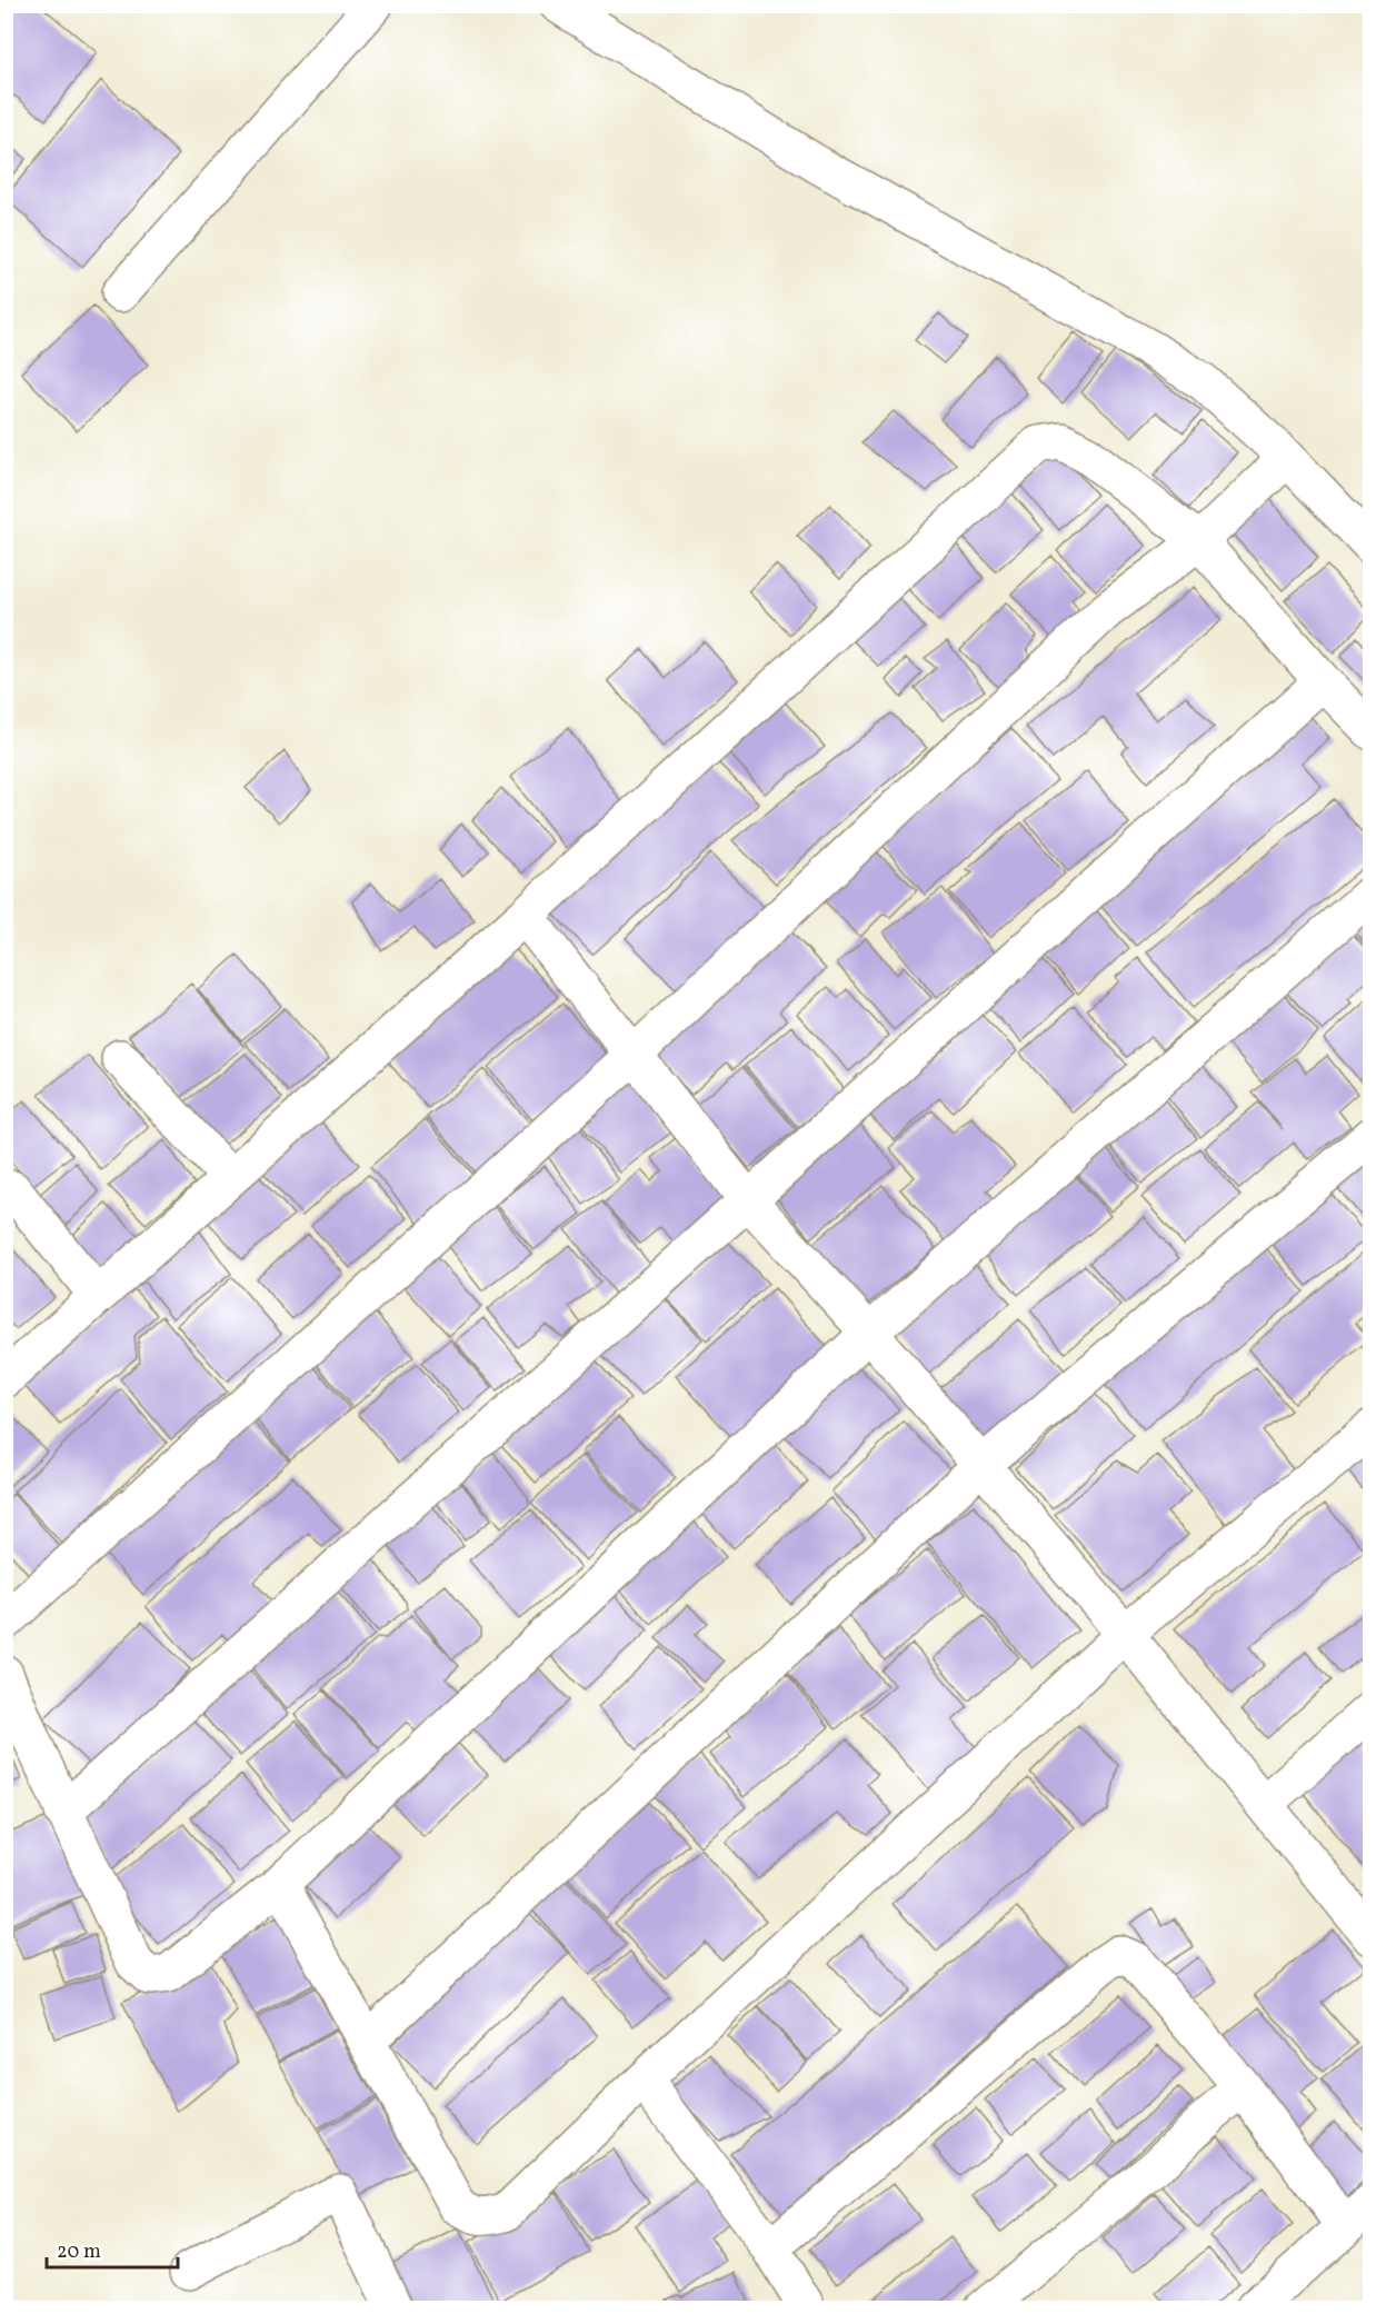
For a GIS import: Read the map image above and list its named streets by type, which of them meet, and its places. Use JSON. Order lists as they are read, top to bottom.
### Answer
{
  "scale_bar": "20 m"
}
